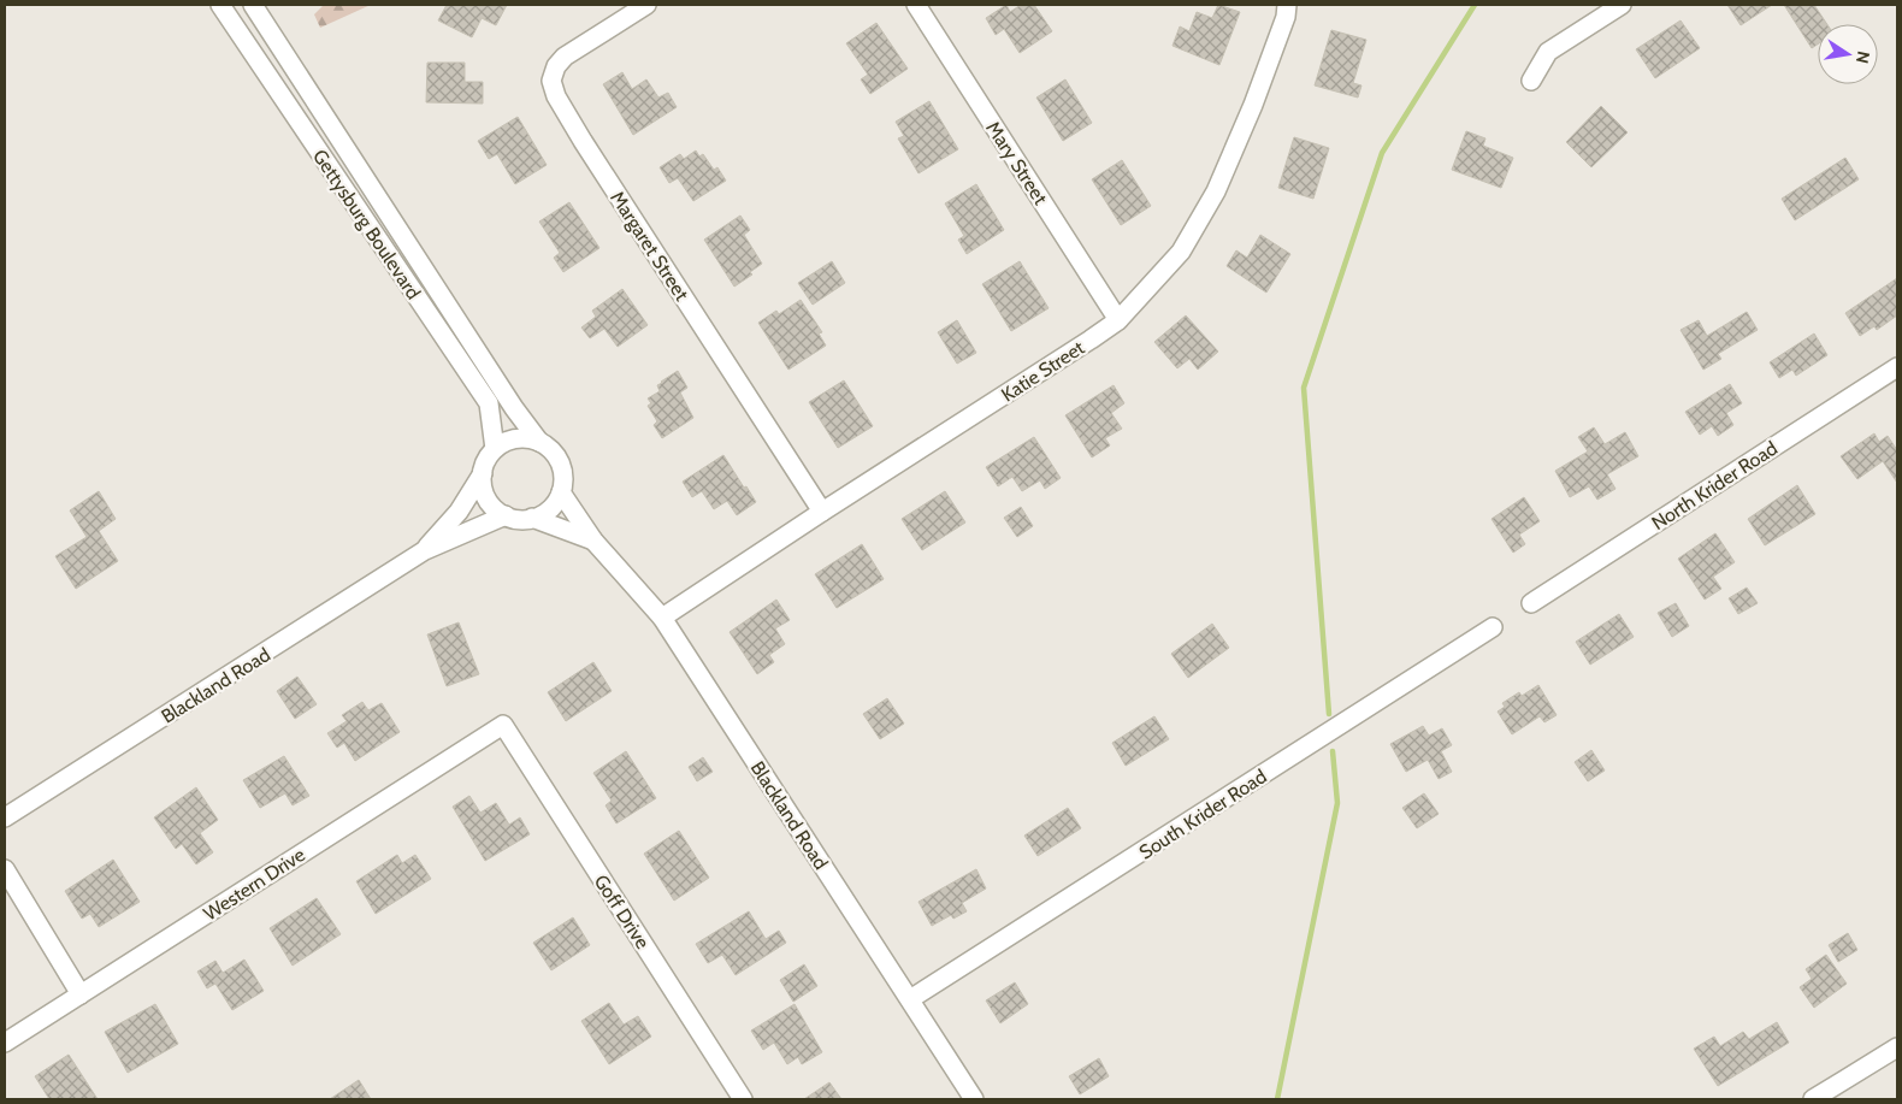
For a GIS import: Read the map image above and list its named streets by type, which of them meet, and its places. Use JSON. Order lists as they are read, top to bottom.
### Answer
{
  "streets": {
    "street": [
      "Mary Street",
      "Gettysburg Boulevard",
      "Margaret Street",
      "Katie Street",
      "North Krider Road",
      "Blackland Road",
      "South Krider Road",
      "Western Drive",
      "Goff Drive"
    ]
  },
  "crossings": [
    ["Mary Street", "Katie Street"],
    ["Gettysburg Boulevard", "Blackland Road"],
    ["Margaret Street", "Katie Street"],
    ["Katie Street", "Blackland Road"],
    ["Blackland Road", "South Krider Road"],
    ["Western Drive", "Goff Drive"]
  ],
  "north": "right"
}
